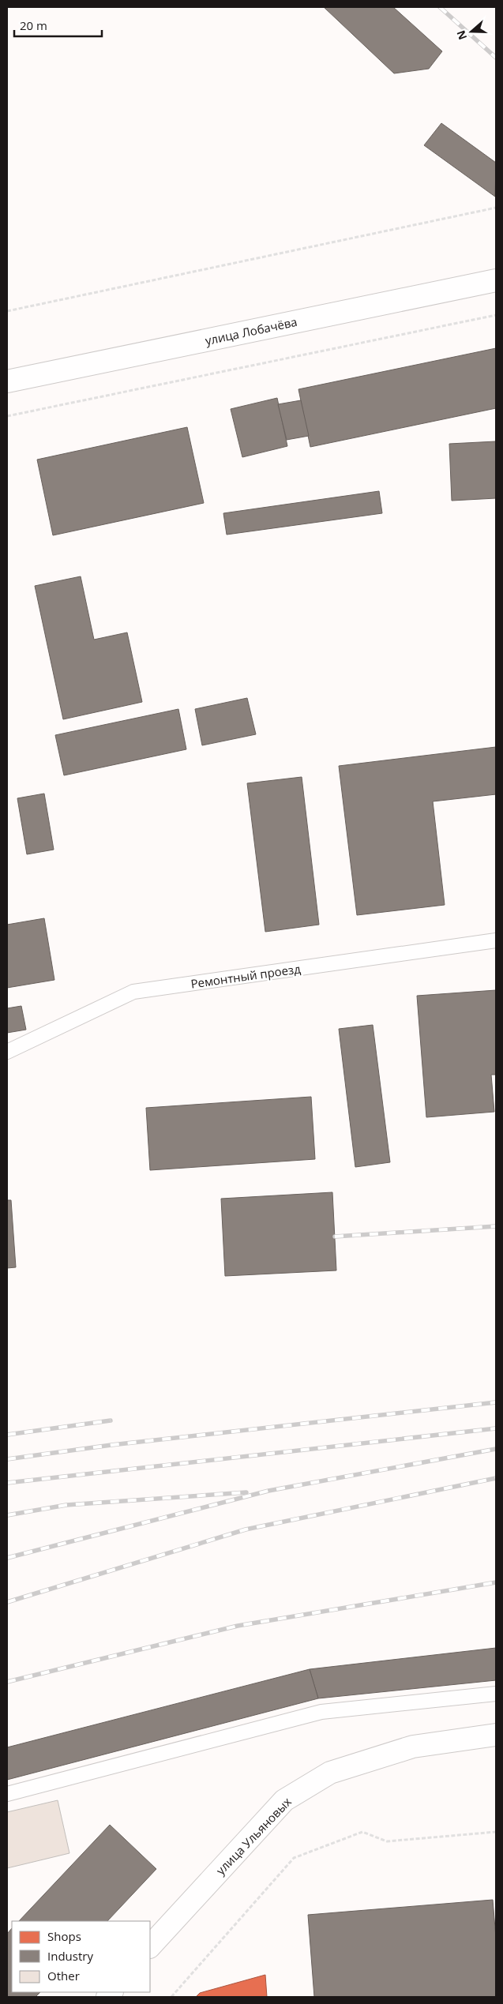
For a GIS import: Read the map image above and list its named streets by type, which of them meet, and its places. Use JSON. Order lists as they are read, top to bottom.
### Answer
{
  "streets": {
    "main road": ["улица Лобачёва", "улица Ульяновых"],
    "lane": ["Ремонтный проезд"]
  },
  "legend": ["Shops", "Industry", "Other"],
  "scale_bar": "20 m",
  "north": "left"
}
